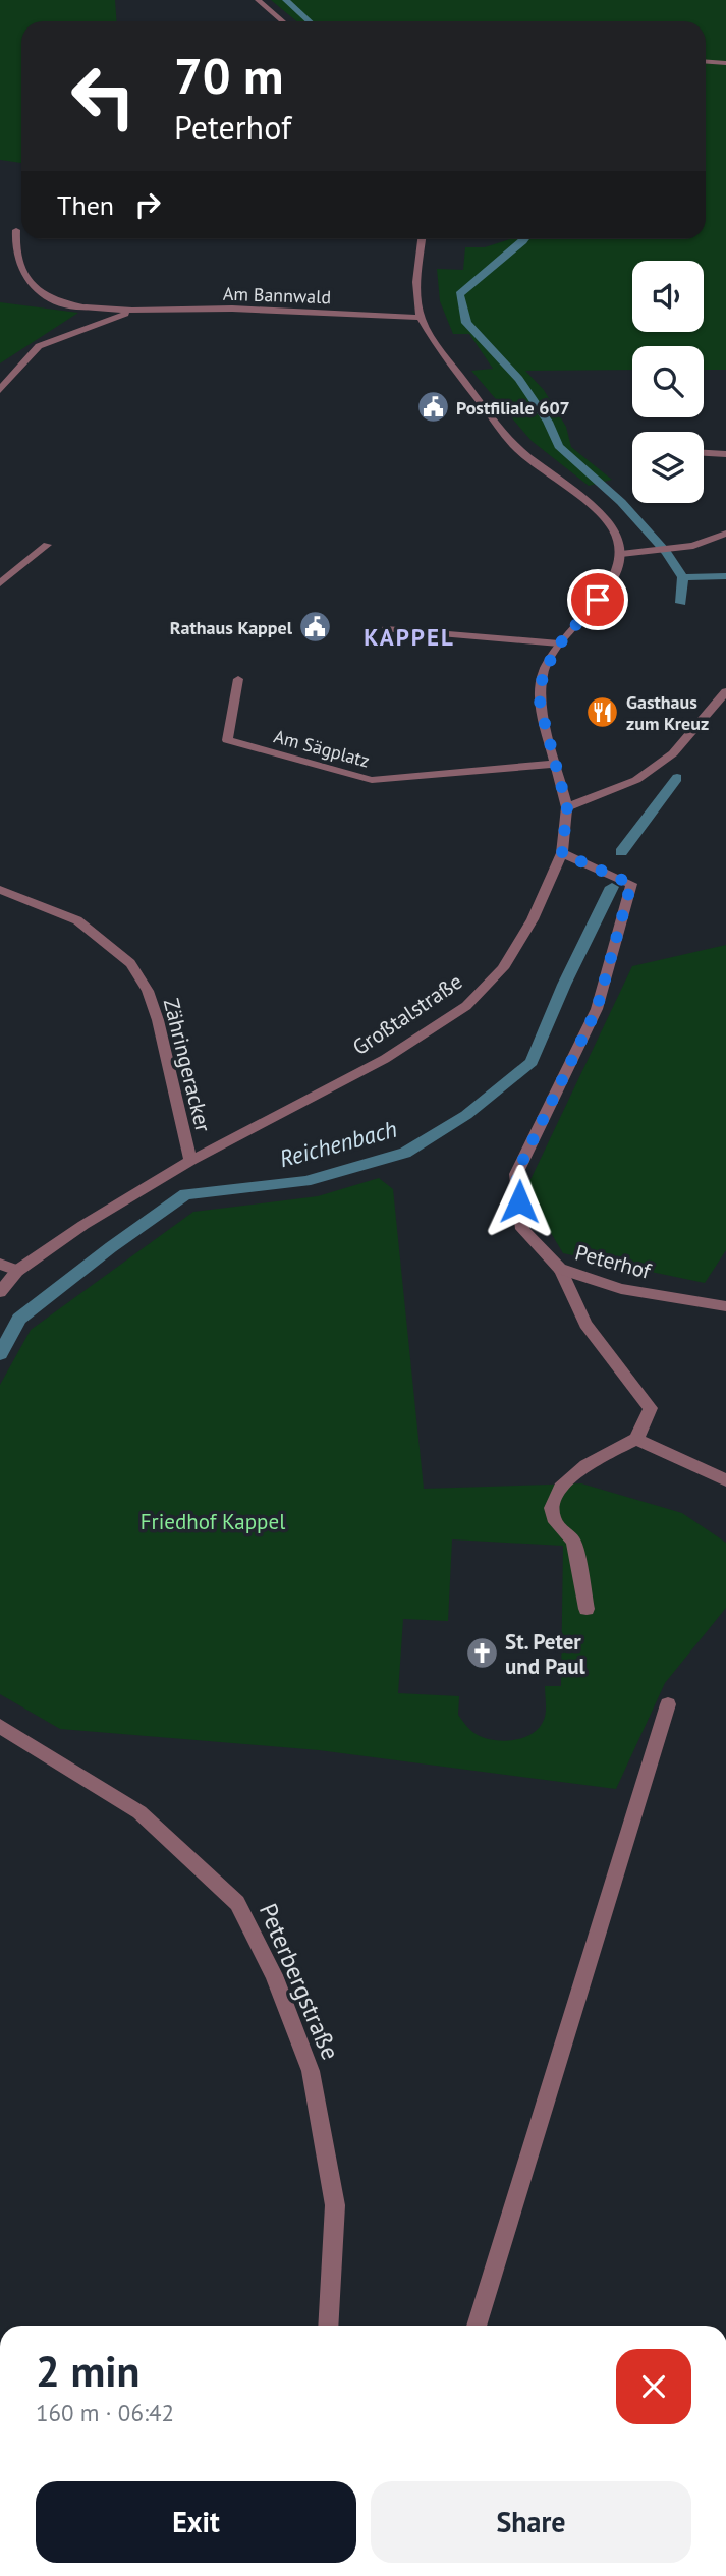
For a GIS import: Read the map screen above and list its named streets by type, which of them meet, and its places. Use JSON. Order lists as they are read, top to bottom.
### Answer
{
  "streets": {
    "street": [
      "Am Bannwald",
      "Am Sägplatz",
      "Großtalstraße",
      "Zähringeracker",
      "Peterhof",
      "Peterbergstraße"
    ]
  },
  "crossings": [
    ["Am Sägplatz", "Großtalstraße"],
    ["Großtalstraße", "Zähringeracker"],
    ["Großtalstraße", "Peterhof"]
  ],
  "districts": ["KAPPEL"],
  "water": ["Reichenbach"],
  "parks": ["Friedhof Kappel"],
  "places": {
    "public building": ["Postfiliale 607", "Rathaus Kappel"],
    "restaurant": ["Gasthaus zum Kreuz"],
    "church": ["St. Peter und Paul"]
  },
  "page": {
    "turn": ["70 m", "Peterhof"],
    "then": "Then",
    "heading": ["2 min", "160 m · 06:42"],
    "buttons": ["Exit", "Share"]
  }
}
